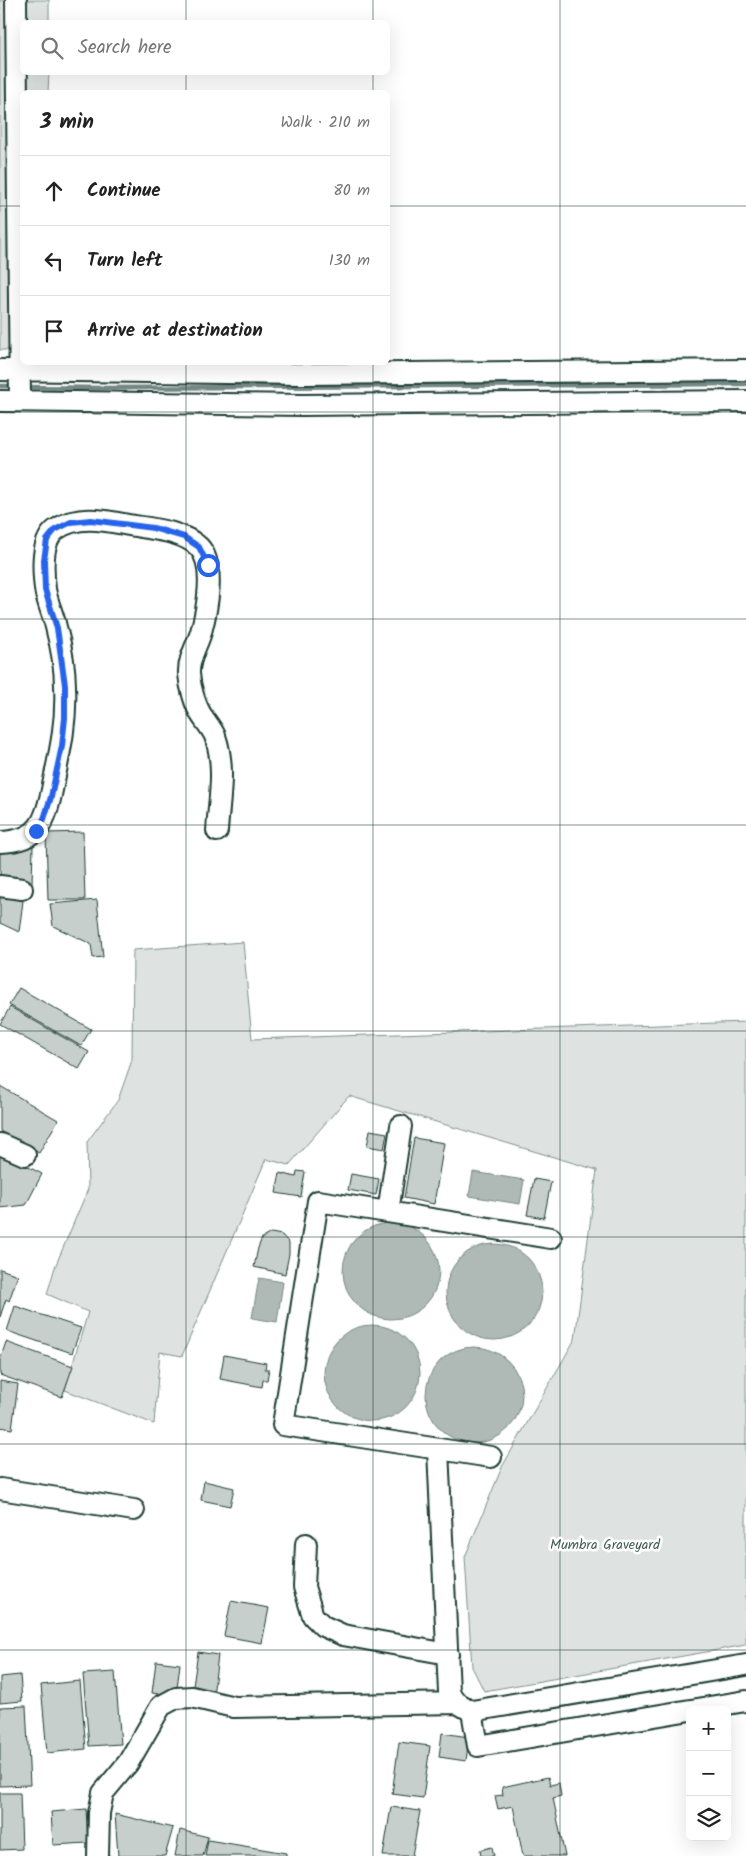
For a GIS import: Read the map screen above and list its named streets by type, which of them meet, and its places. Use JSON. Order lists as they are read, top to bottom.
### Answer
{
  "parks": ["Mumbra Graveyard"],
  "page": {
    "search": "Search here",
    "heading": ["3 min", "Walk · 210 m"],
    "list": [
      ["Continue", "80 m"],
      ["Turn left", "130 m"],
      "Arrive at destination"
    ],
    "map_buttons": ["+", "−"]
  }
}
